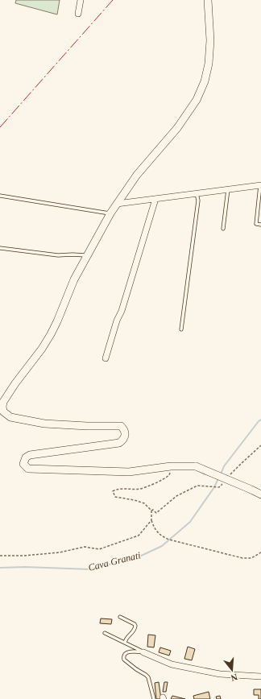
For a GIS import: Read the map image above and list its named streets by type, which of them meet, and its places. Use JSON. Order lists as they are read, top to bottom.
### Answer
{
  "water": ["Cava Granati"],
  "north": "bottom"
}
